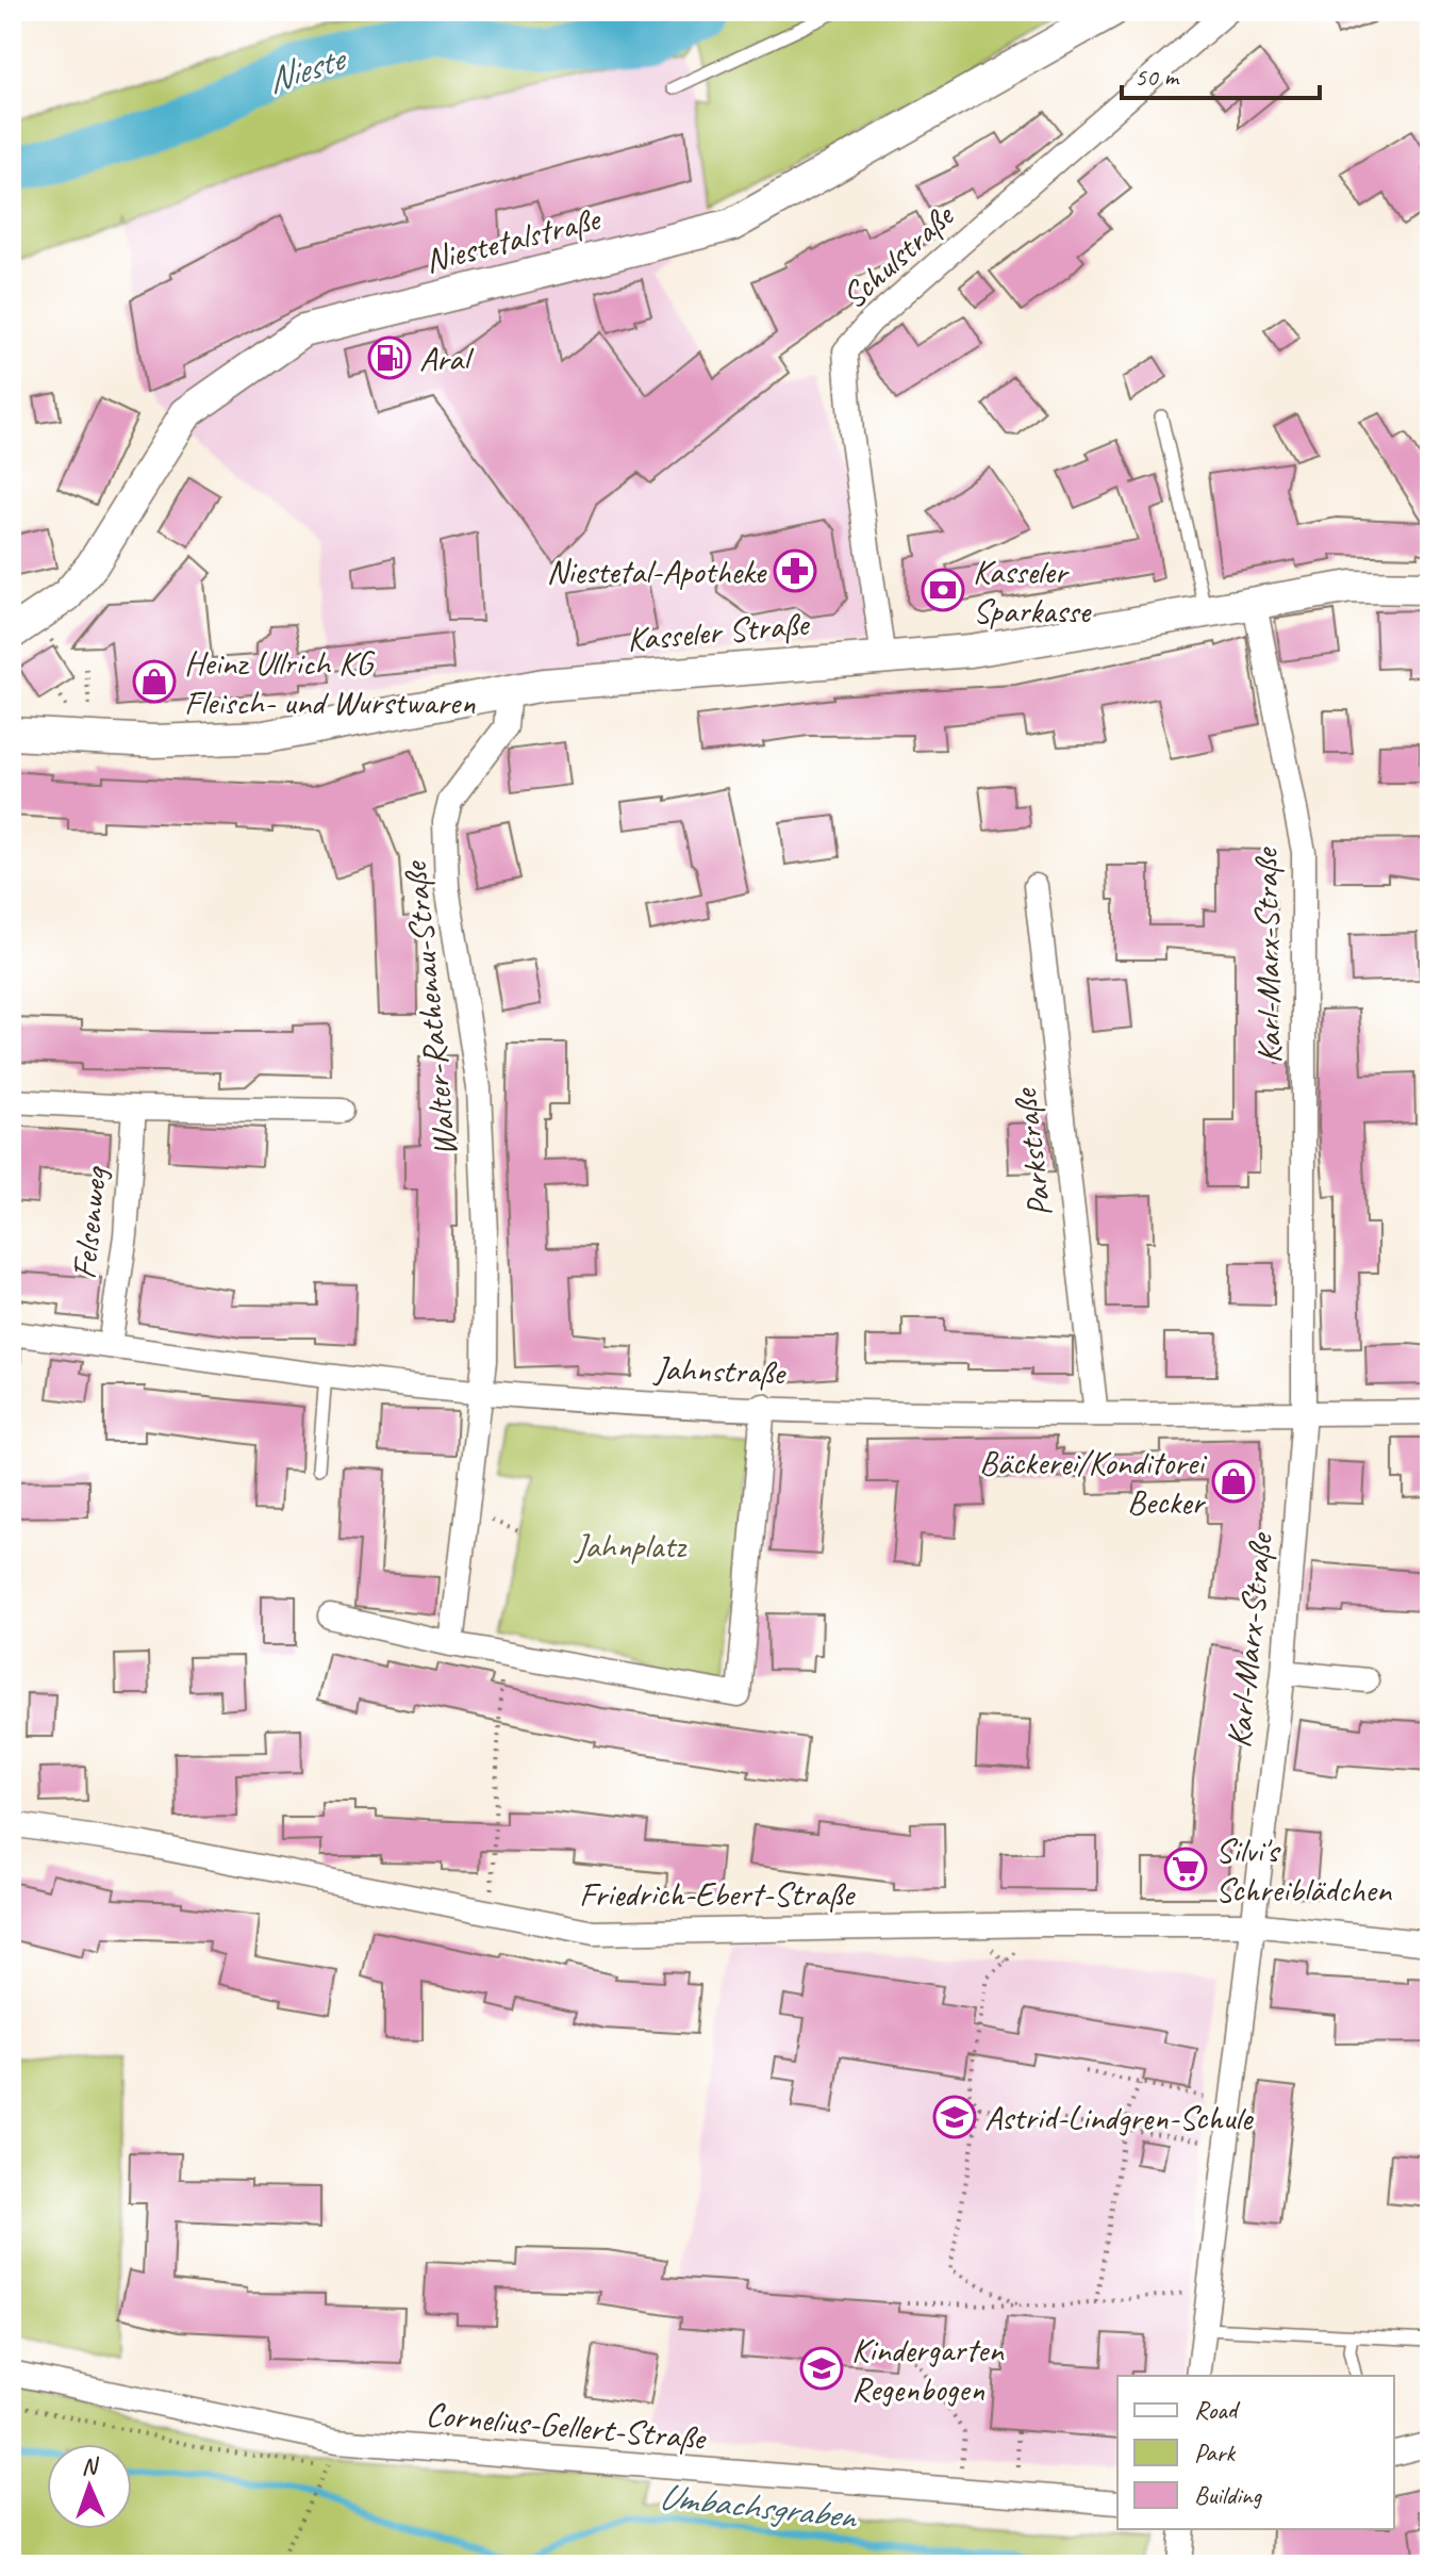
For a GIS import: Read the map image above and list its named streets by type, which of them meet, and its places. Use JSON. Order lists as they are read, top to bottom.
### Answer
{
  "streets": {
    "main road": ["Niestetalstraße", "Kasseler Straße"],
    "street": [
      "Schulstraße",
      "Karl-Marx-Straße",
      "Walter-Rathenau-Straße",
      "Parkstraße",
      "Felsenweg",
      "Jahnstraße",
      "Friedrich-Ebert-Straße",
      "Cornelius-Gellert-Straße"
    ]
  },
  "crossings": [
    ["Schulstraße", "Kasseler Straße"],
    ["Kasseler Straße", "Karl-Marx-Straße"],
    ["Kasseler Straße", "Walter-Rathenau-Straße"],
    ["Karl-Marx-Straße", "Jahnstraße"],
    ["Karl-Marx-Straße", "Friedrich-Ebert-Straße"],
    ["Walter-Rathenau-Straße", "Jahnstraße"],
    ["Parkstraße", "Jahnstraße"],
    ["Felsenweg", "Jahnstraße"]
  ],
  "water": ["Nieste", "Umbachsgraben"],
  "parks": ["Jahnplatz"],
  "places": {
    "fuel station": ["Aral"],
    "pharmacy": ["Niestetal-Apotheke"],
    "bank": ["Kasseler Sparkasse"],
    "shop": ["Heinz Ullrich KG Fleisch- und Wurstwaren", "Bäckerei/Konditorei Becker"],
    "supermarket": ["Silvi's Schreiblädchen"],
    "school or university": ["Astrid-Lindgren-Schule", "Kindergarten Regenbogen"]
  },
  "legend": ["Road", "Park", "Building"],
  "scale_bar": "50 m",
  "north": "top"
}
